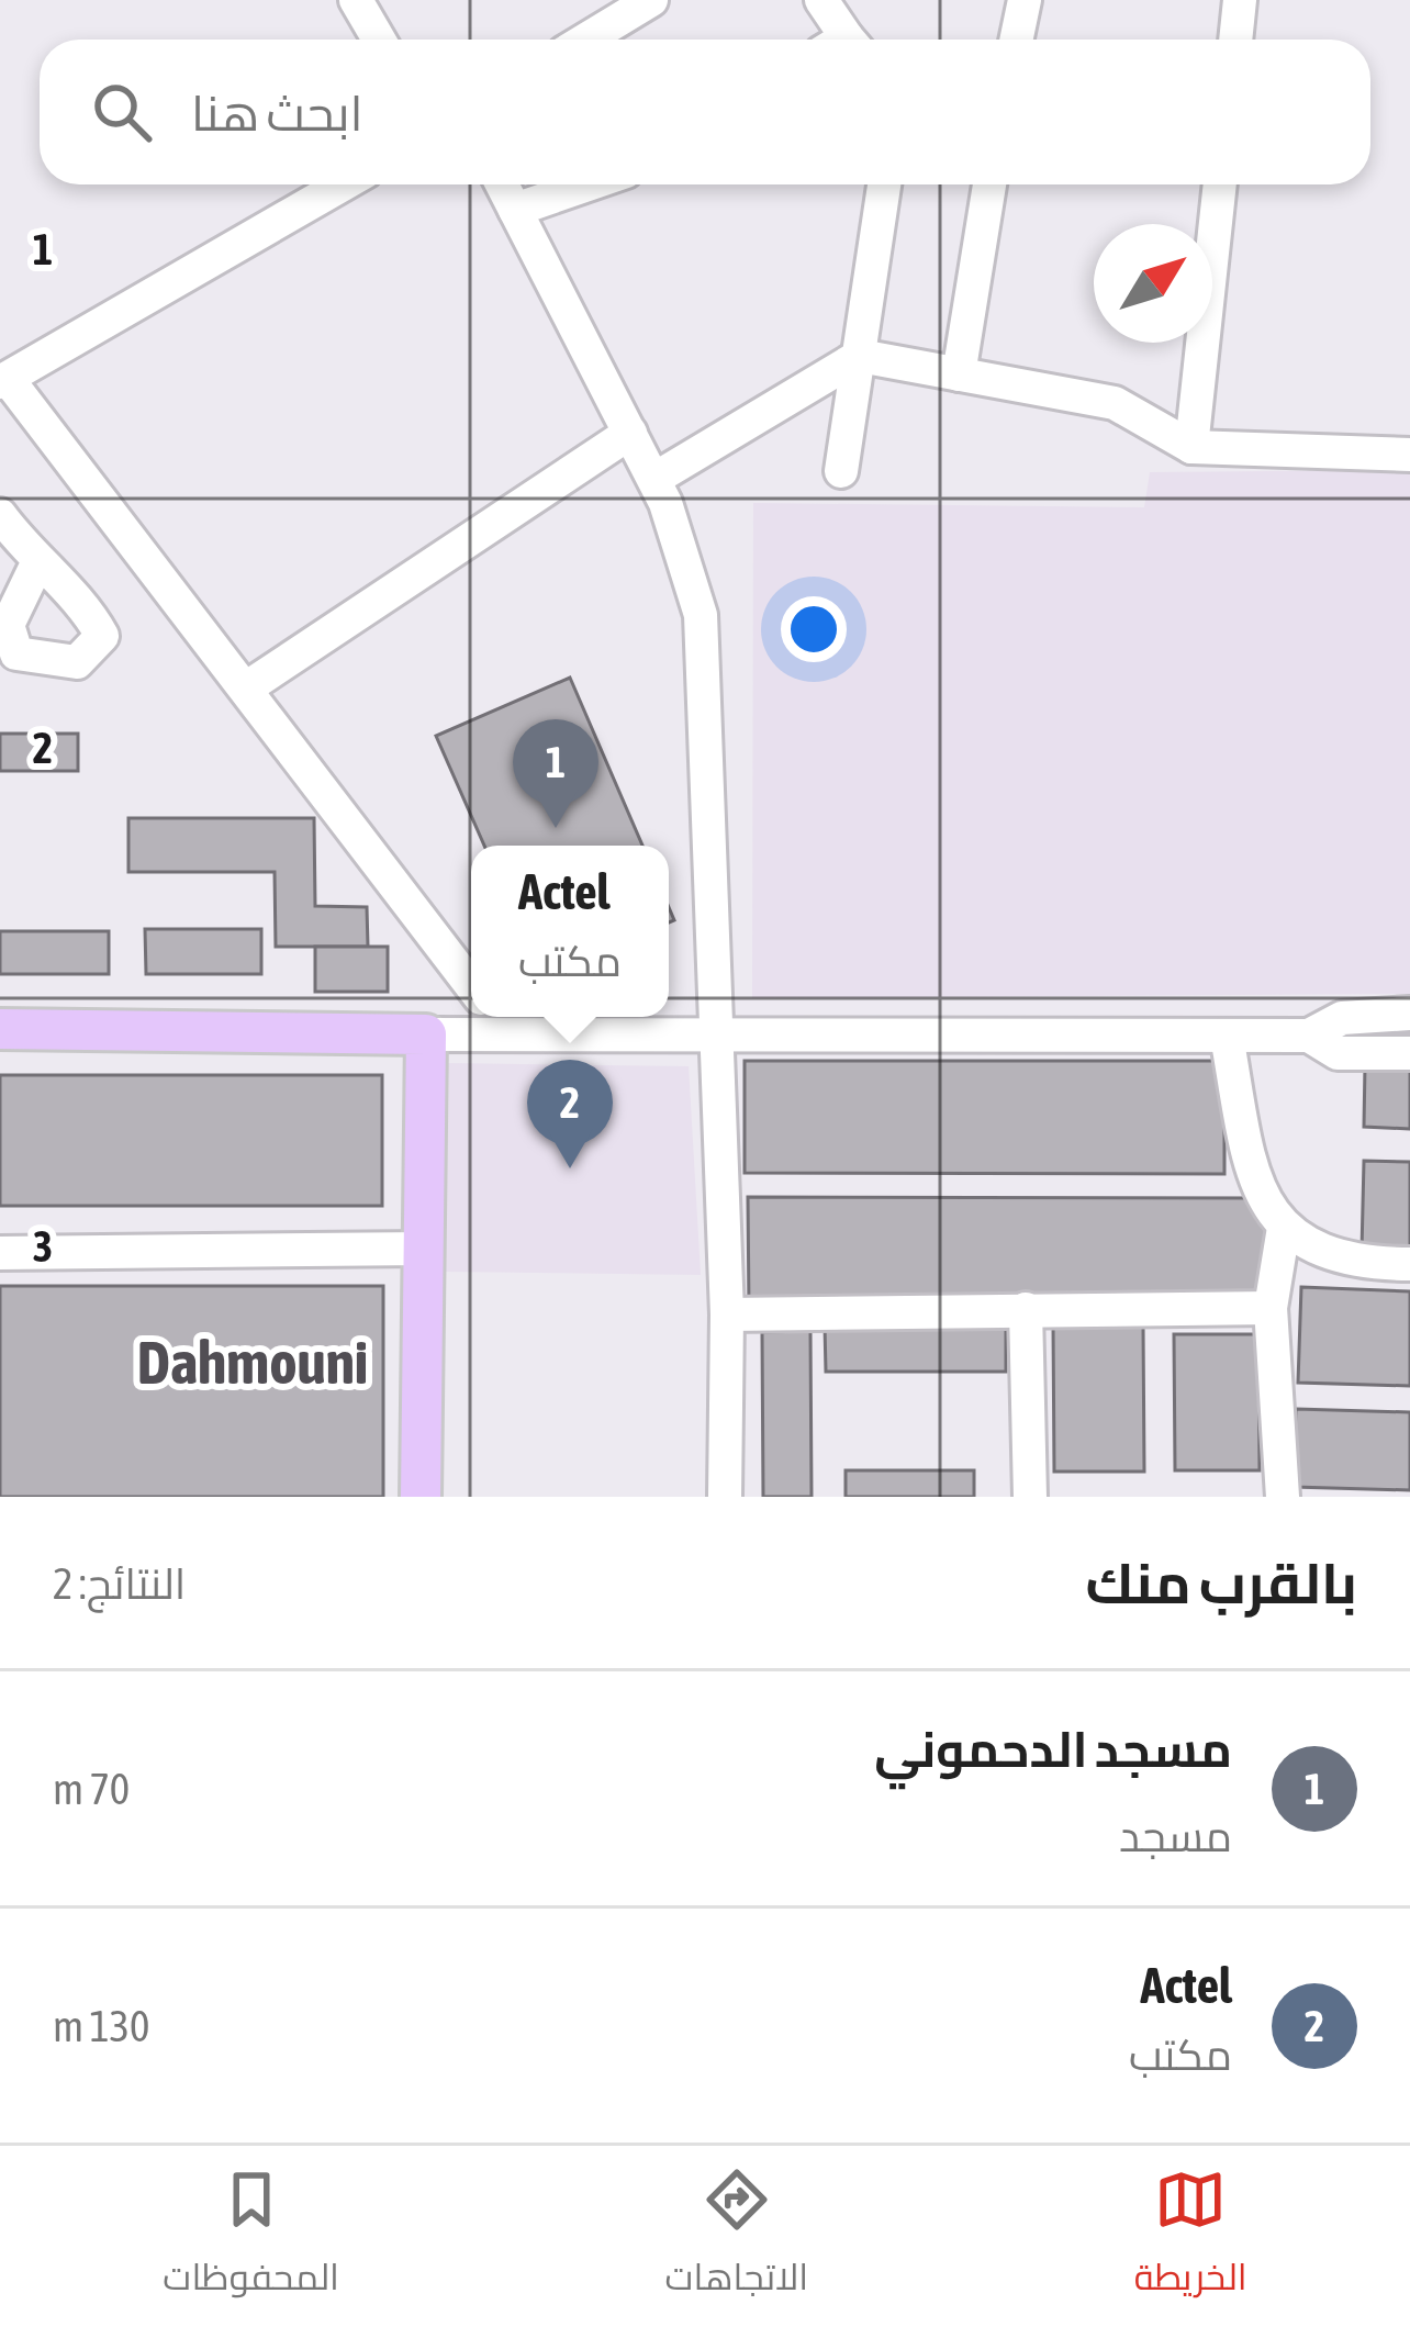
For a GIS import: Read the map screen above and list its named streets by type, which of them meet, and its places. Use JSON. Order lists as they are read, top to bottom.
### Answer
{
  "districts": ["Dahmouni"],
  "north": "top right",
  "page": {
    "search": "ابحث هنا",
    "pins": ["1", "2"],
    "popup": ["Actel", "مكتب"],
    "heading": ["بالقرب منك", "النتائج: 2"],
    "list": [
      {
        "mark": "1",
        "name": "مسجد الدحموني",
        "note": "مسجد",
        "value": "70 m"
      },
      {
        "mark": "2",
        "name": "Actel",
        "note": "مكتب",
        "value": "130 m"
      }
    ],
    "nav": ["الخريطة", "الاتجاهات", "المحفوظات"]
  },
  "grid": {
    "rows": ["1", "2", "3"]
  }
}
